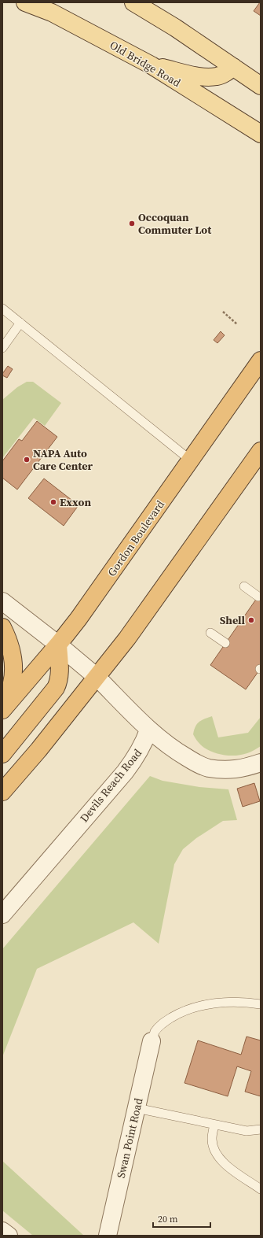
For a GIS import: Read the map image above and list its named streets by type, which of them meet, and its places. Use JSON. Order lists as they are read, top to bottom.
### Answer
{
  "streets": {
    "highway": ["Gordon Boulevard"],
    "main road": ["Old Bridge Road"],
    "street": ["Devils Reach Road", "Swan Point Road"]
  },
  "places": [
    "Occoquan Commuter Lot",
    "NAPA Auto Care Center",
    "Exxon",
    "Shell"
  ],
  "scale_bar": "20 m"
}
